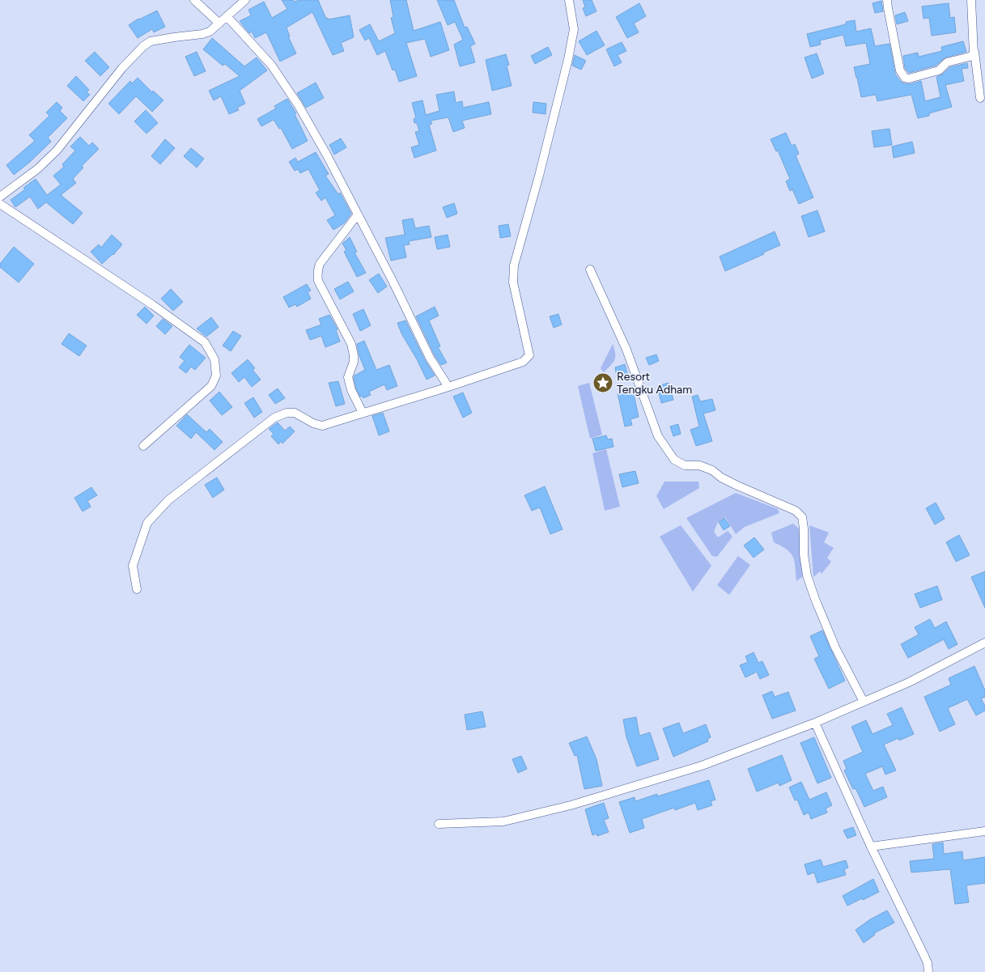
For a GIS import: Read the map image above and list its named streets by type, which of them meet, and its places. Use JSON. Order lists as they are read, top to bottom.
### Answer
{
  "places": {
    "place": ["Resort Tengku Adham"]
  }
}
